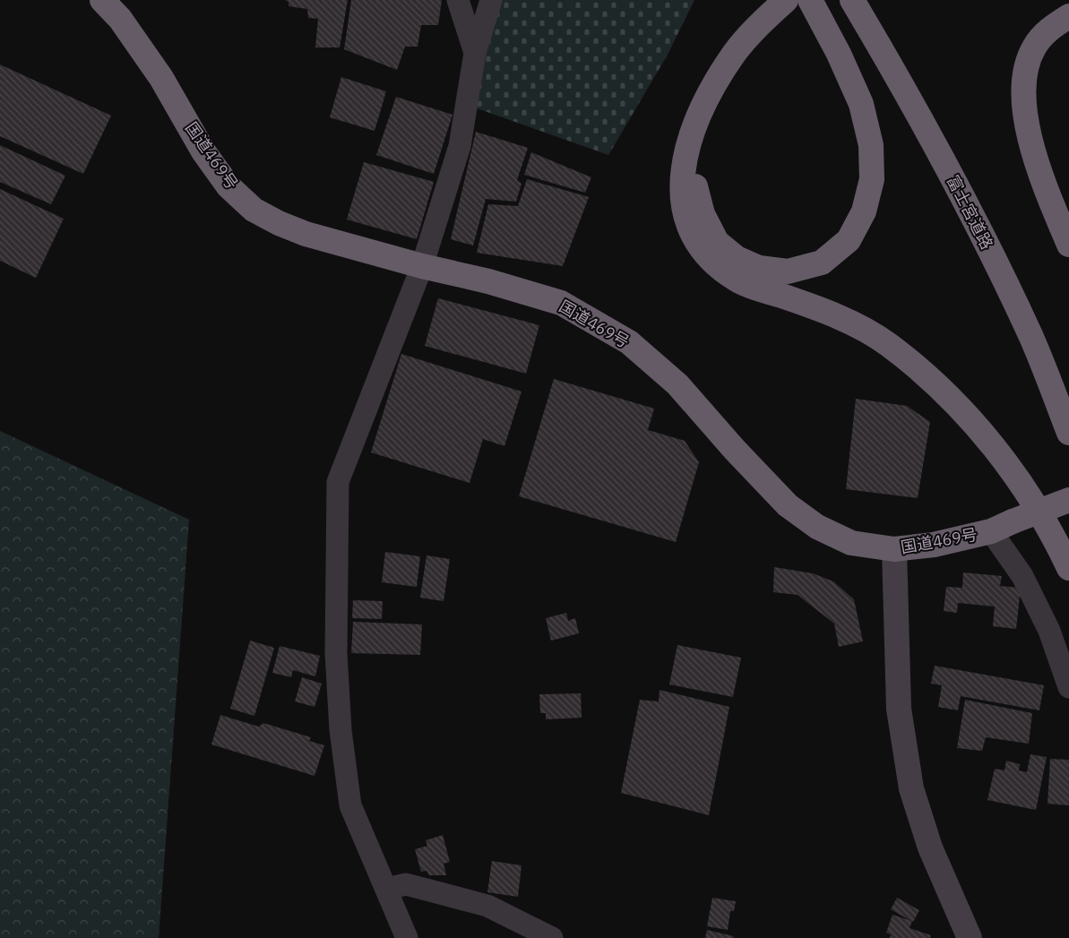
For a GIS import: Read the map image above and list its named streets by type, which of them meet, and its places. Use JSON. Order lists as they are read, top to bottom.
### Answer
{
  "streets": {
    "highway": ["国道469号", "富士宮道路"]
  }
}
